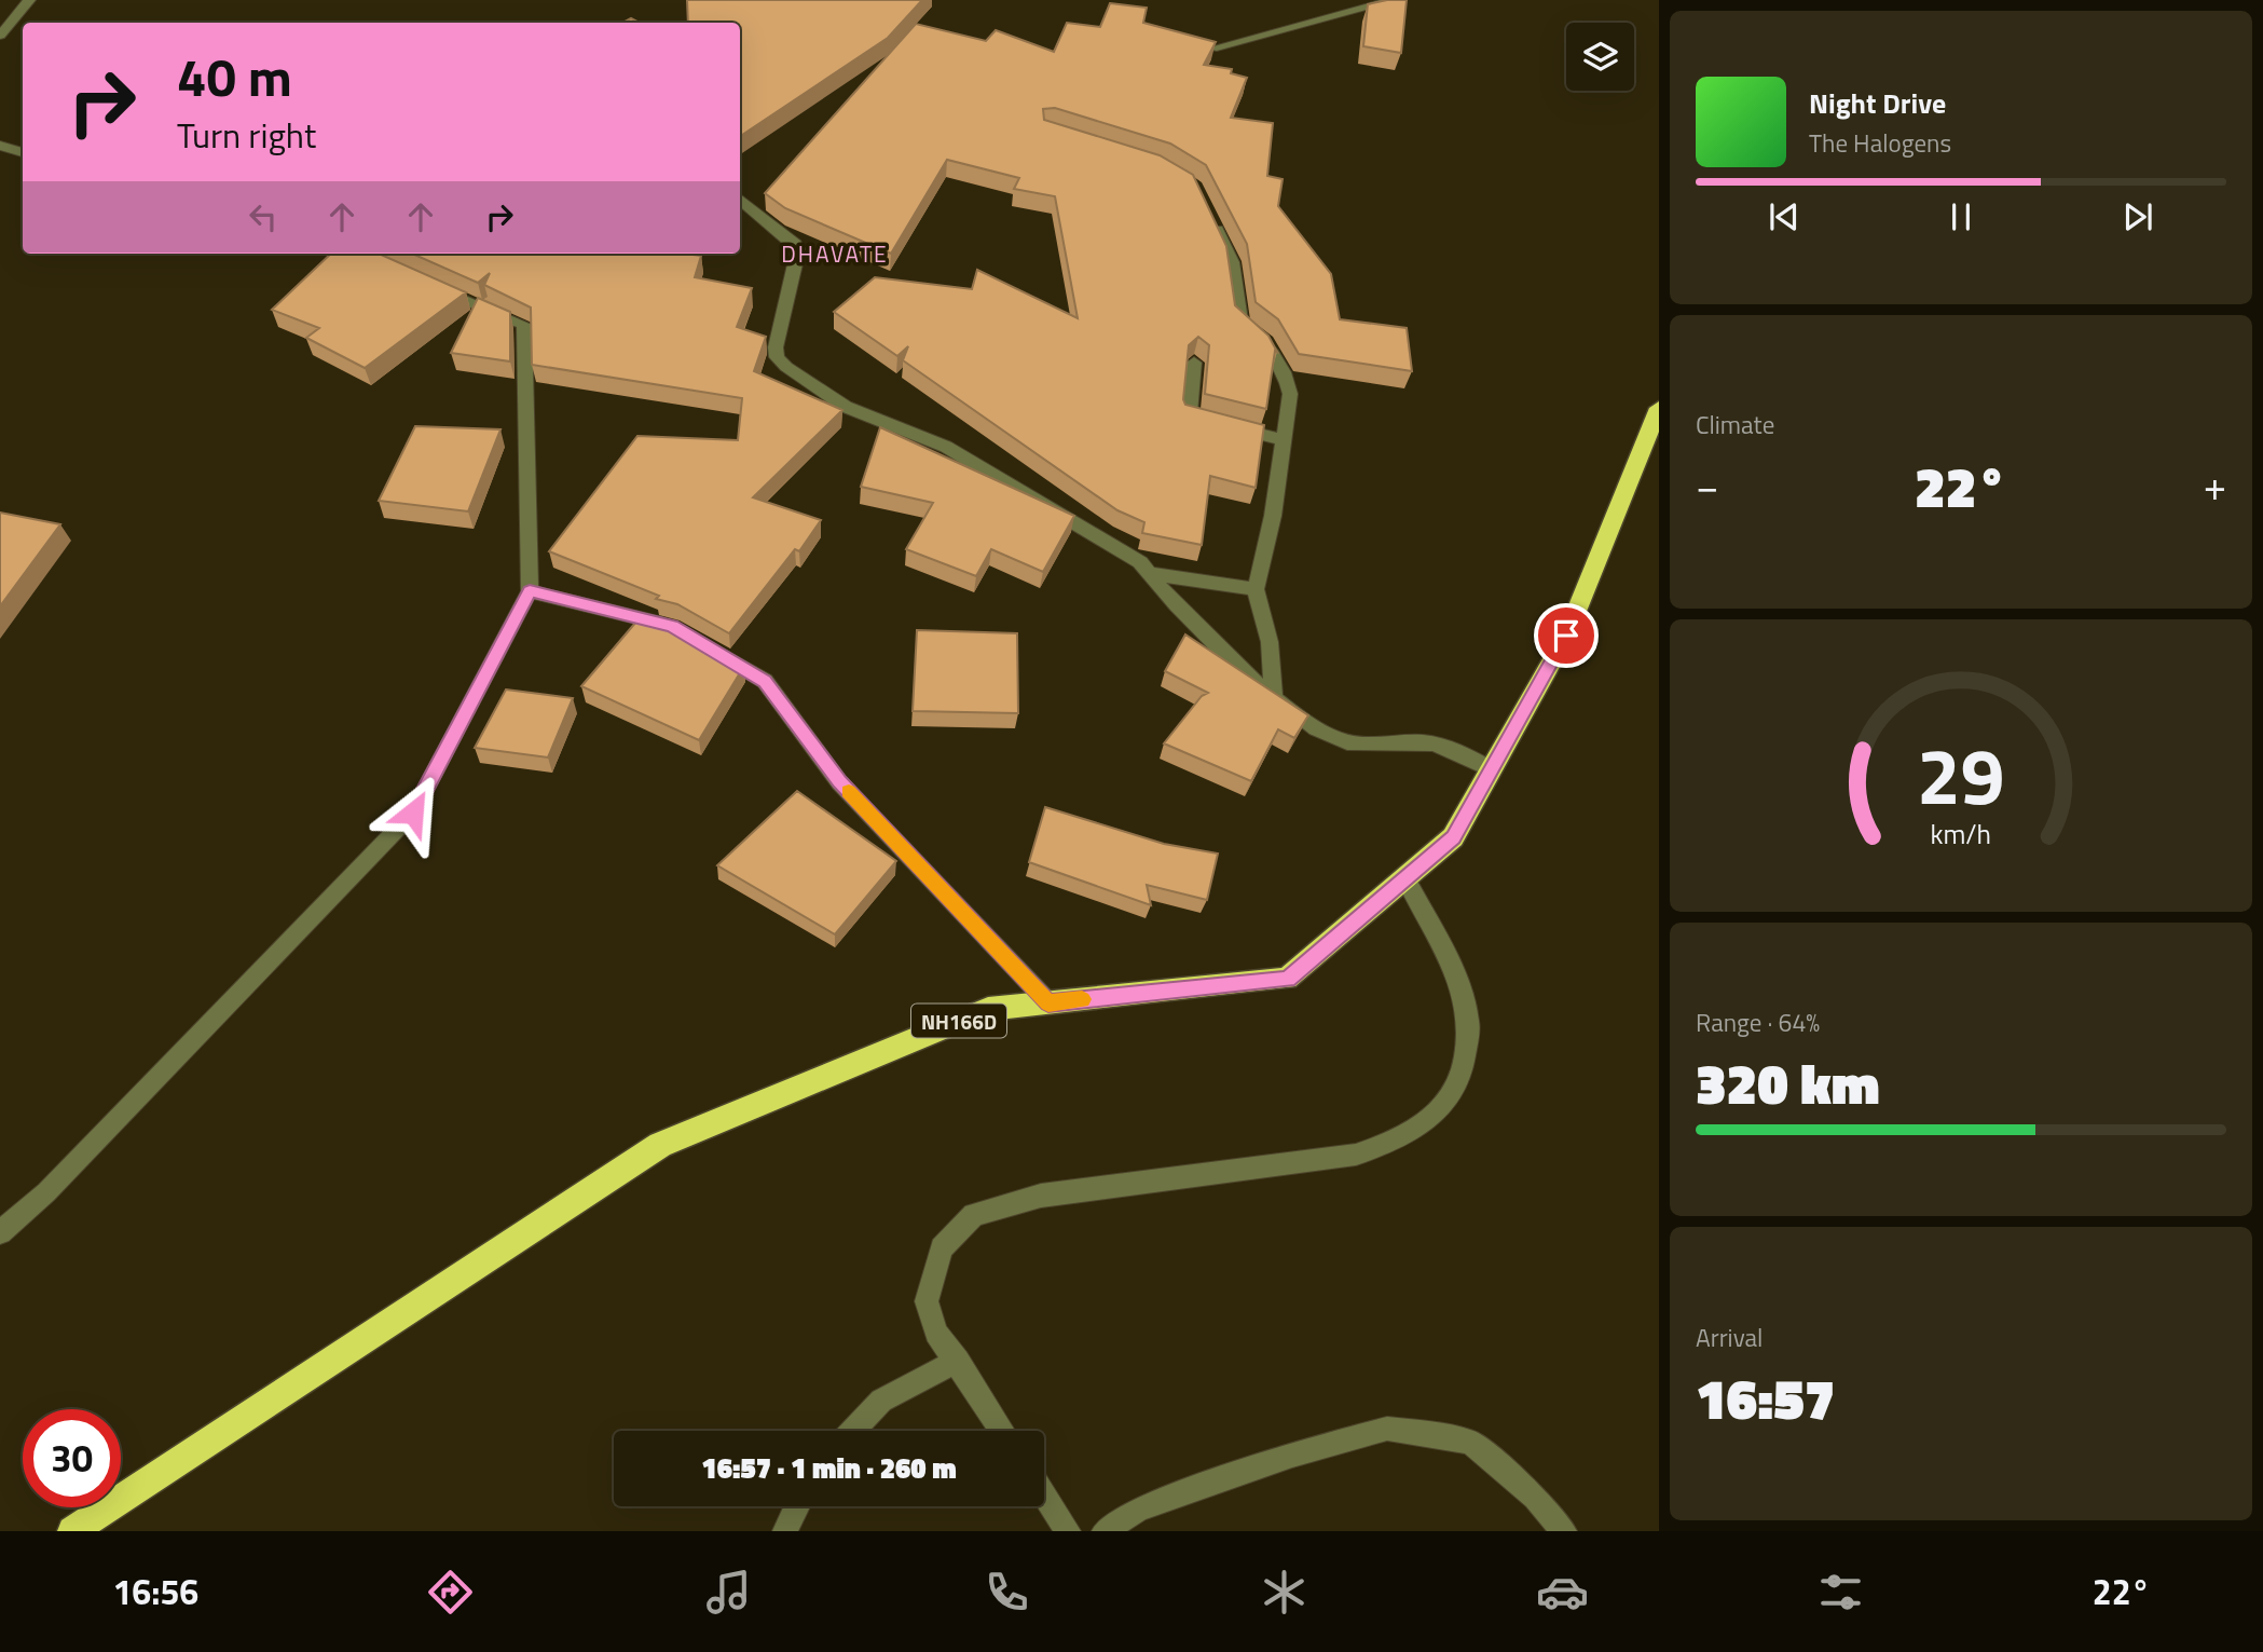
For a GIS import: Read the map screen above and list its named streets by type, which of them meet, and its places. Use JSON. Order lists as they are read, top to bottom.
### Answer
{
  "streets": {
    "highway": ["NH166D"]
  },
  "districts": ["DHAVATE"],
  "page": {
    "turn": ["40 m", "Turn right"],
    "song": ["Night Drive", "The Halogens"],
    "tile": [
      "Climate",
      ["Range · 64%", "320 km"],
      ["Arrival", "16:57"]
    ],
    "heat": ["−", "22°", "+"],
    "limit": "30",
    "trip": "16:57 · 1 min · 260 m",
    "tabs": ["16:56", "22°"],
    "gauge": ["29", "km/h"]
  }
}
